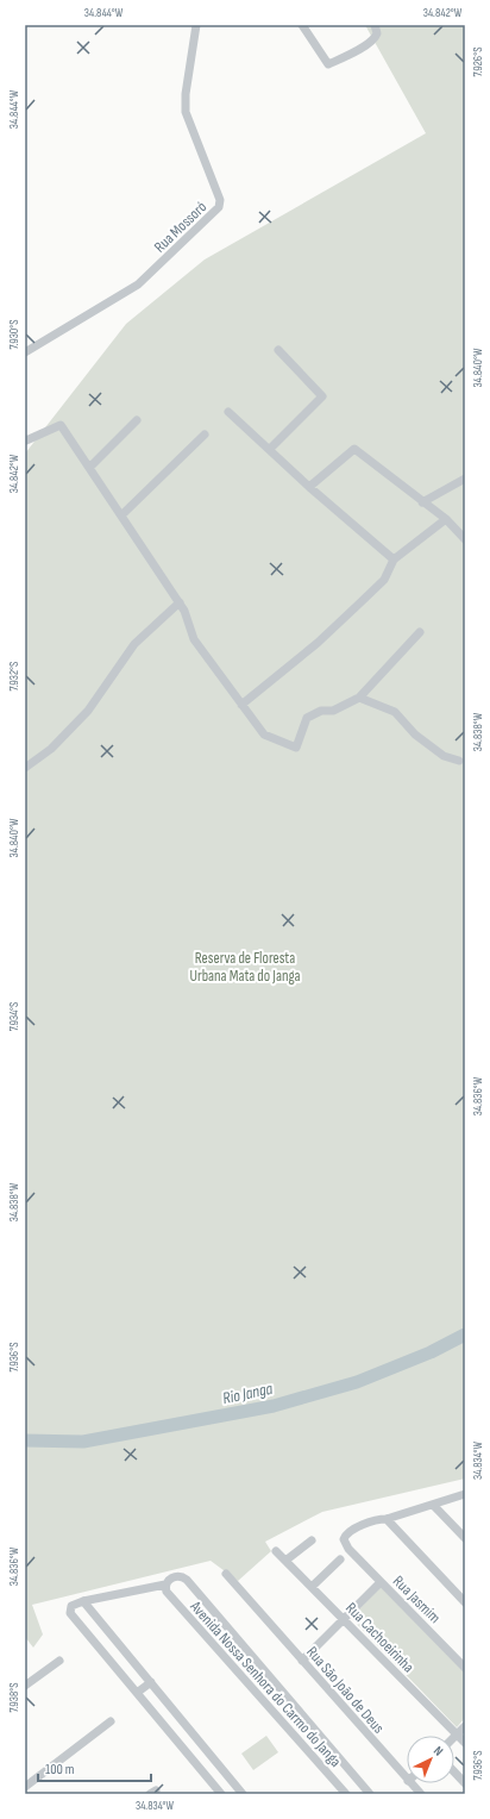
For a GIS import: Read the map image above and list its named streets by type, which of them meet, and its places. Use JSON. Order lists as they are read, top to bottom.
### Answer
{
  "streets": {
    "street": [
      "Rua Mossoró",
      "Rua Jasmim",
      "Rua Cachoeirinha",
      "Avenida Nossa Senhora do Carmo do Janga",
      "Rua São João de Deus"
    ]
  },
  "water": ["Rio Janga"],
  "parks": ["Reserva de Floresta Urbana Mata do Janga"],
  "scale_bar": "100 m",
  "north": "top right",
  "coordinates": [
    "34.844°W",
    "34.842°W",
    "7.926°S",
    "7.930°S",
    "34.840°W",
    "7.932°S",
    "34.838°W",
    "7.934°S",
    "34.836°W",
    "7.936°S",
    "34.834°W",
    "7.938°S"
  ]
}
